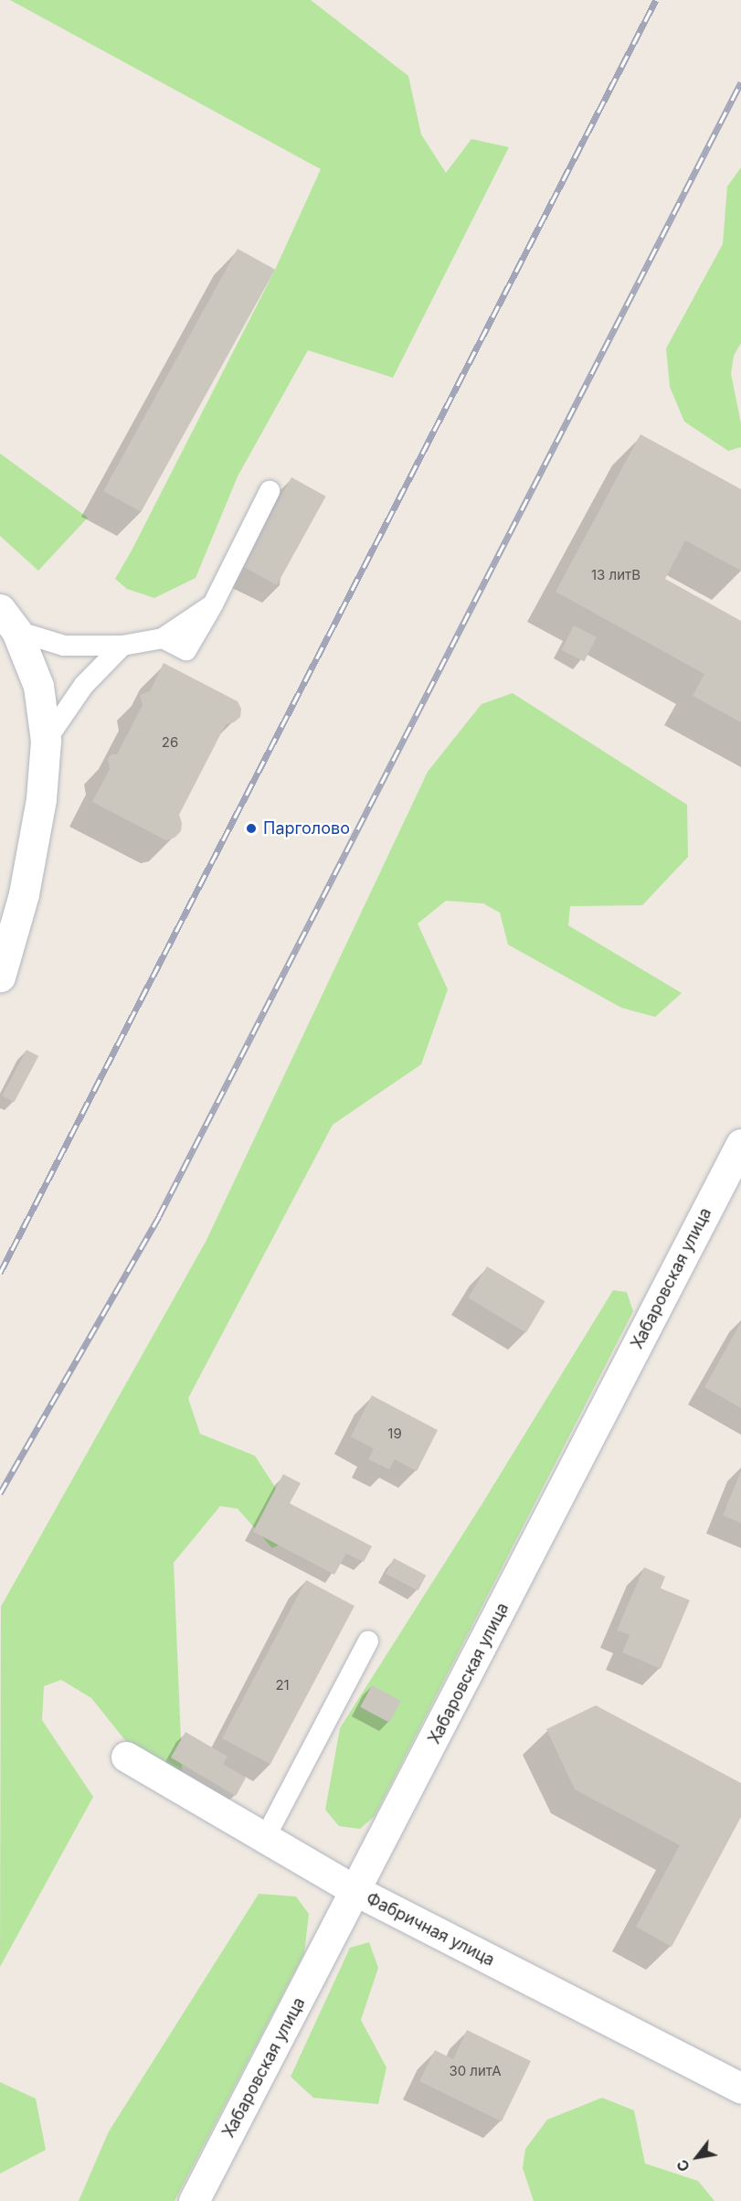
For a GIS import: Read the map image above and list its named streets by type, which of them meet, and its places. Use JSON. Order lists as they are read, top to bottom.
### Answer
{
  "streets": {
    "street": ["Хабаровская улица", "Фабричная улица"]
  },
  "crossings": [
    ["Хабаровская улица", "Фабричная улица"]
  ],
  "places": ["Парголово"],
  "house_numbers": [
    "13 литВ",
    "26",
    "19",
    "21",
    "30 литА"
  ],
  "north": "bottom left"
}
